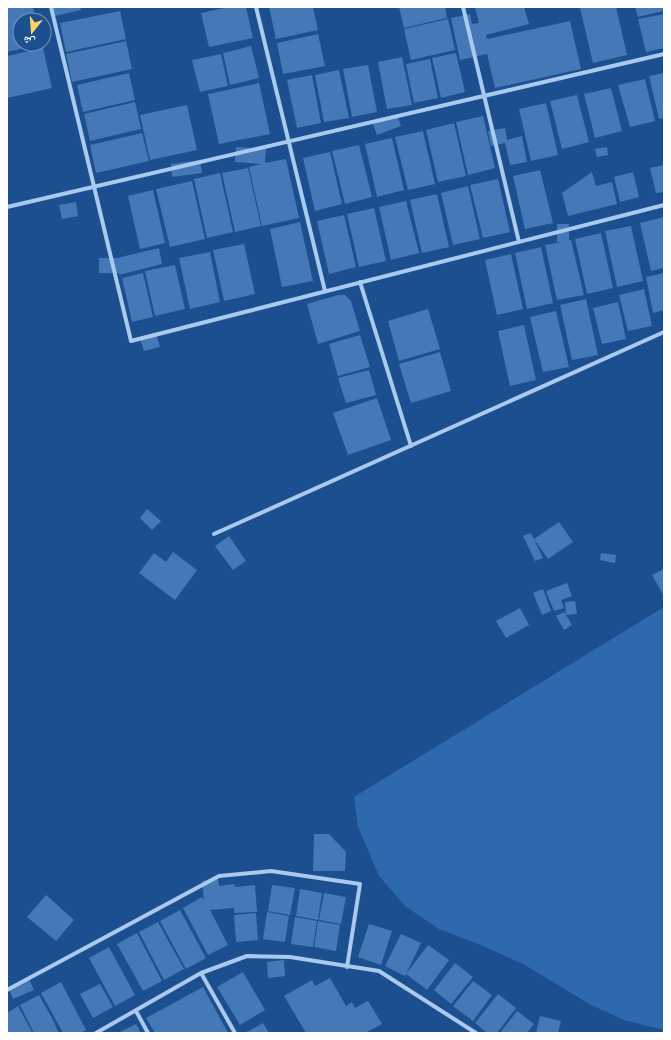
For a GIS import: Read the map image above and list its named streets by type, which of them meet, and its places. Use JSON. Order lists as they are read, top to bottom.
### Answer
{
  "north": "bottom"
}
